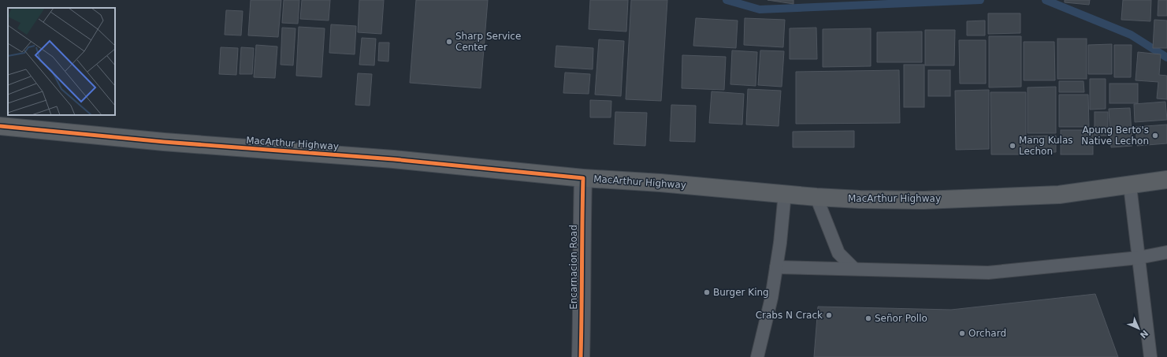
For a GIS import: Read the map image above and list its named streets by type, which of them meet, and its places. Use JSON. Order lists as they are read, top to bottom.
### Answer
{
  "streets": {
    "highway": ["MacArthur Highway"],
    "street": ["Encarnacion Road"]
  },
  "crossings": [
    ["MacArthur Highway", "Encarnacion Road"]
  ],
  "places": [
    "Sharp Service Center",
    "Apung Berto's Native Lechon",
    "Mang Kulas Lechon",
    "Burger King",
    "Crabs N Crack",
    "Señor Pollo",
    "Orchard"
  ],
  "north": "bottom right"
}
